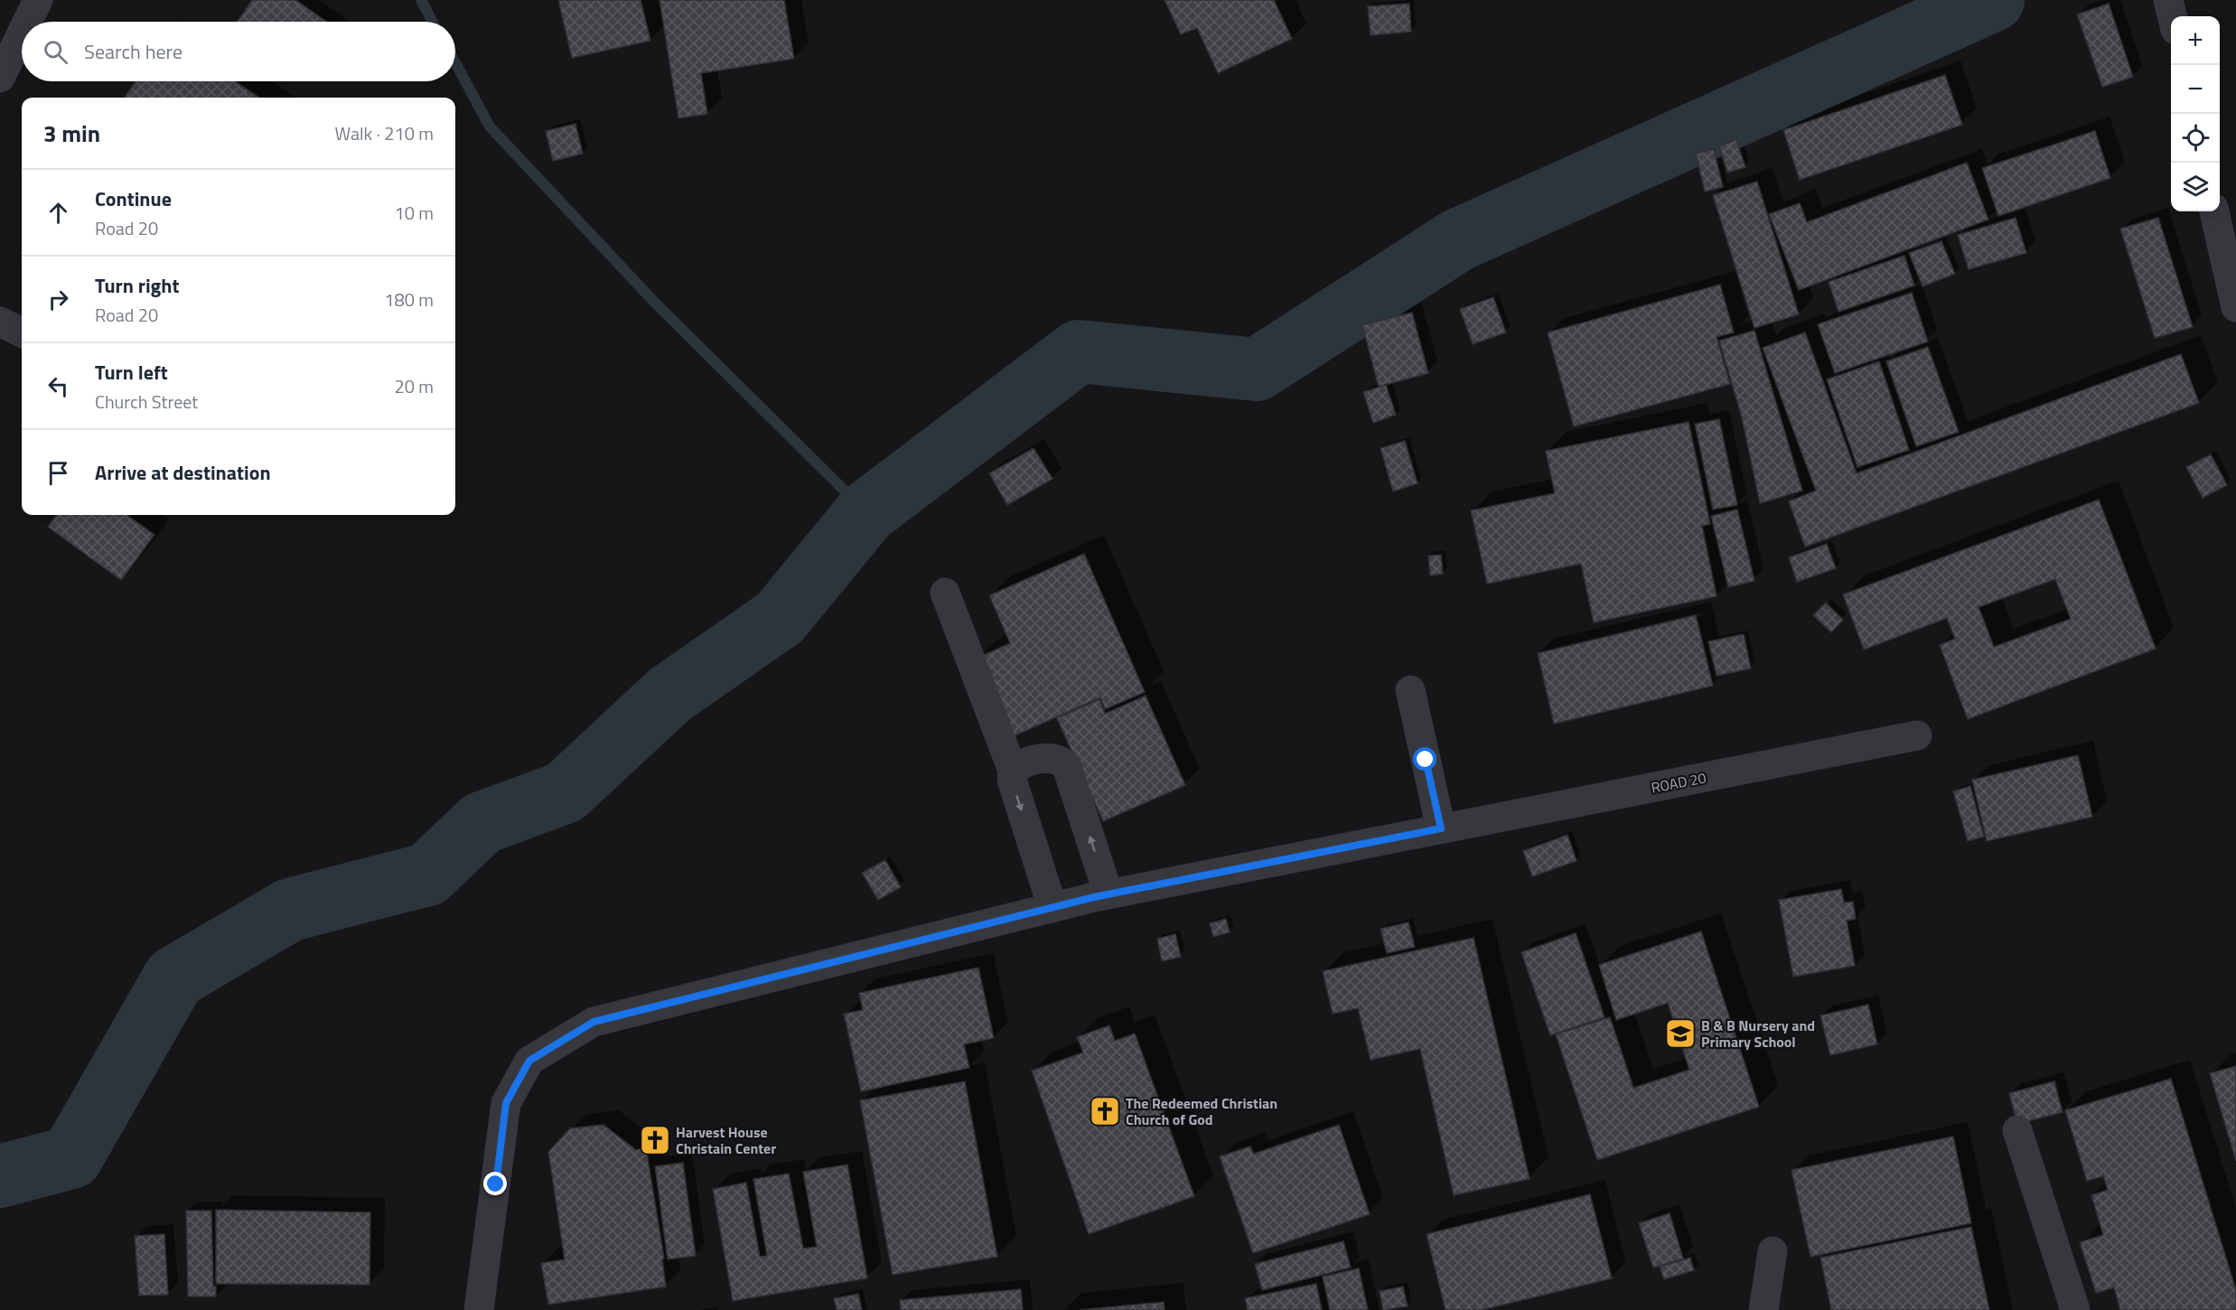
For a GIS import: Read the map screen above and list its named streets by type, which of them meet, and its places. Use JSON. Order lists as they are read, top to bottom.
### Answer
{
  "streets": {
    "street": ["ROAD 20"]
  },
  "places": {
    "school or university": ["B & B Nursery and Primary School"],
    "church": ["The Redeemed Christian Church of God", "Harvest House Christain Center"]
  },
  "page": {
    "map_buttons": ["+", "−"],
    "search": "Search here",
    "heading": ["3 min", "Walk · 210 m"],
    "list": [
      ["Continue", "Road 20", "10 m"],
      ["Turn right", "Road 20", "180 m"],
      ["Turn left", "Church Street", "20 m"],
      "Arrive at destination"
    ]
  }
}
